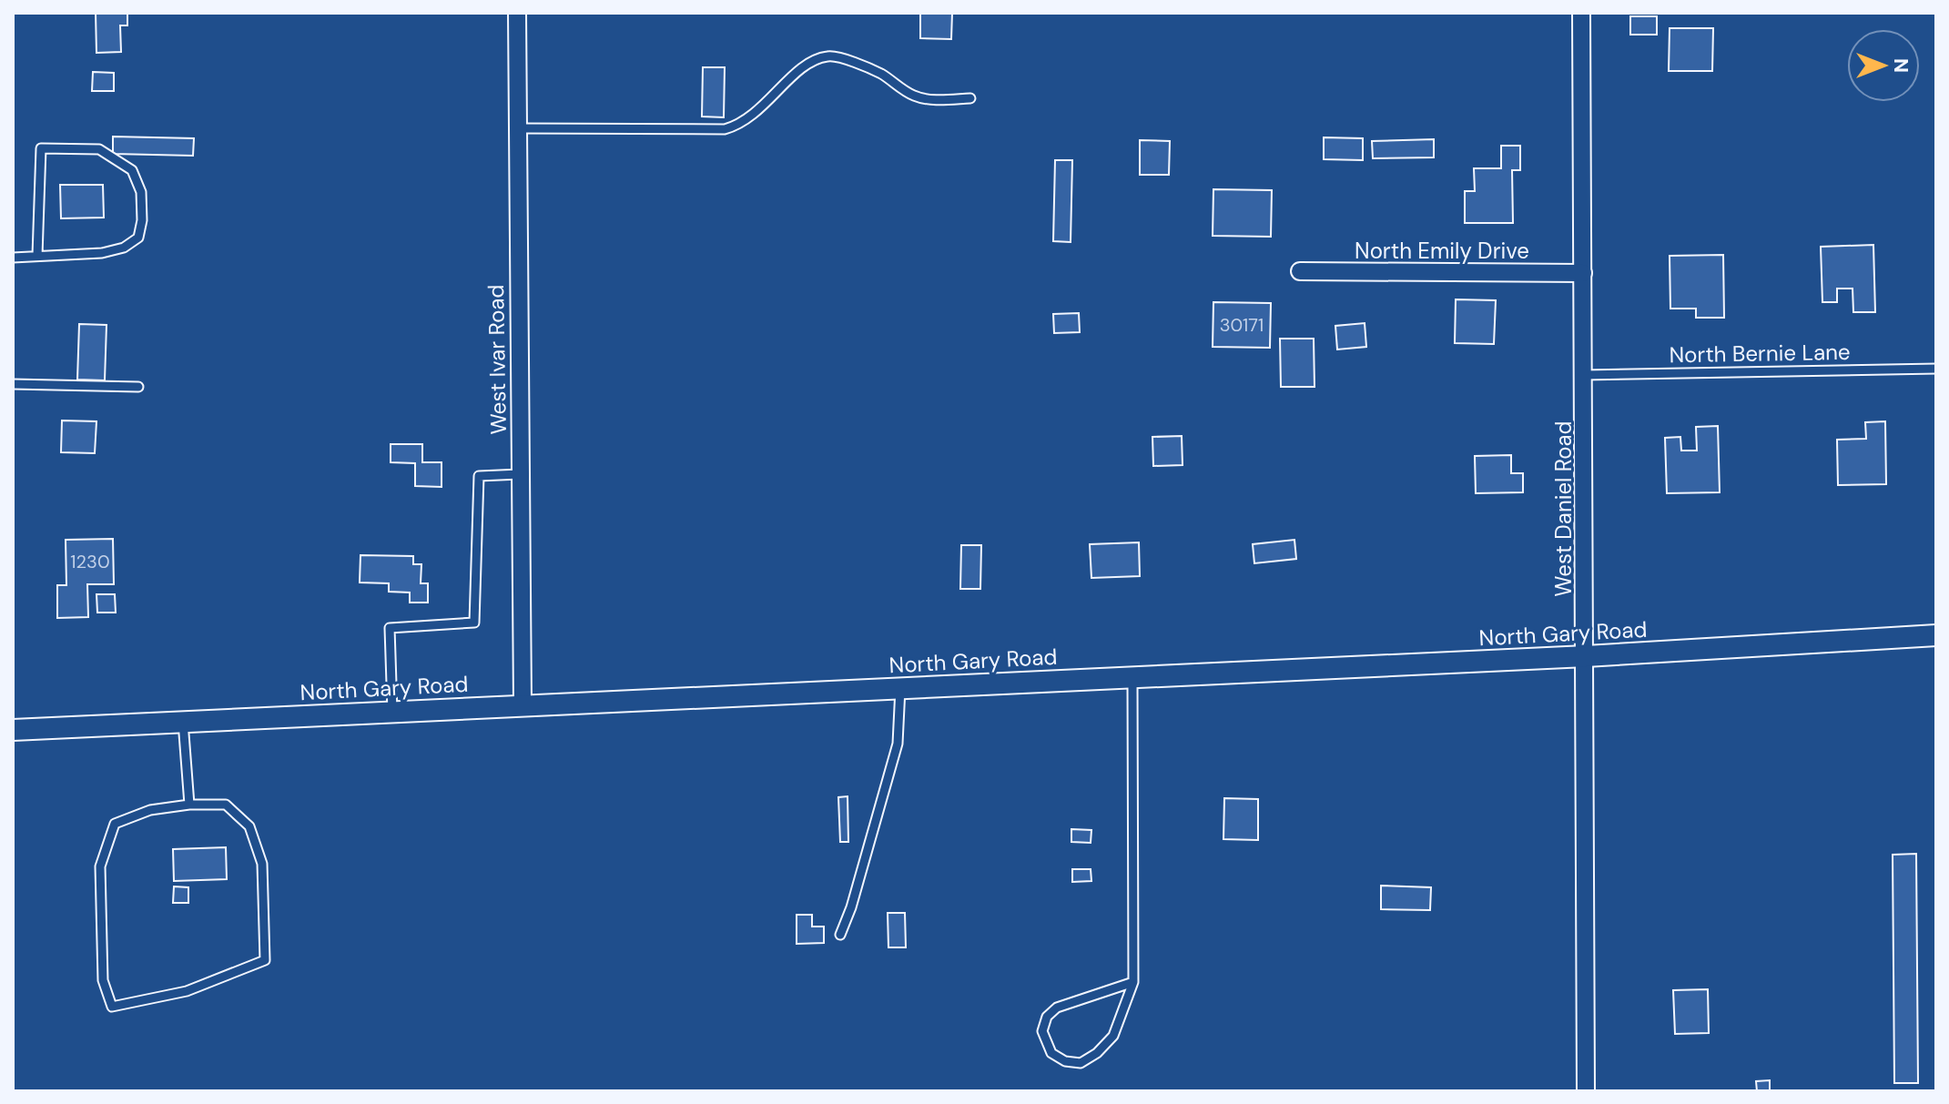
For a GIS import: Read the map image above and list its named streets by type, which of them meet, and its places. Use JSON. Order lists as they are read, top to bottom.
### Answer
{
  "streets": {
    "street": [
      "North Emily Drive",
      "West Ivar Road",
      "West Daniel Road",
      "North Gary Road"
    ],
    "lane": ["North Bernie Lane"]
  },
  "crossings": [
    ["North Emily Drive", "West Daniel Road"],
    ["North Bernie Lane", "West Daniel Road"],
    ["West Ivar Road", "North Gary Road"],
    ["West Daniel Road", "North Gary Road"]
  ],
  "house_numbers": ["30171", "1230"],
  "north": "right"
}
